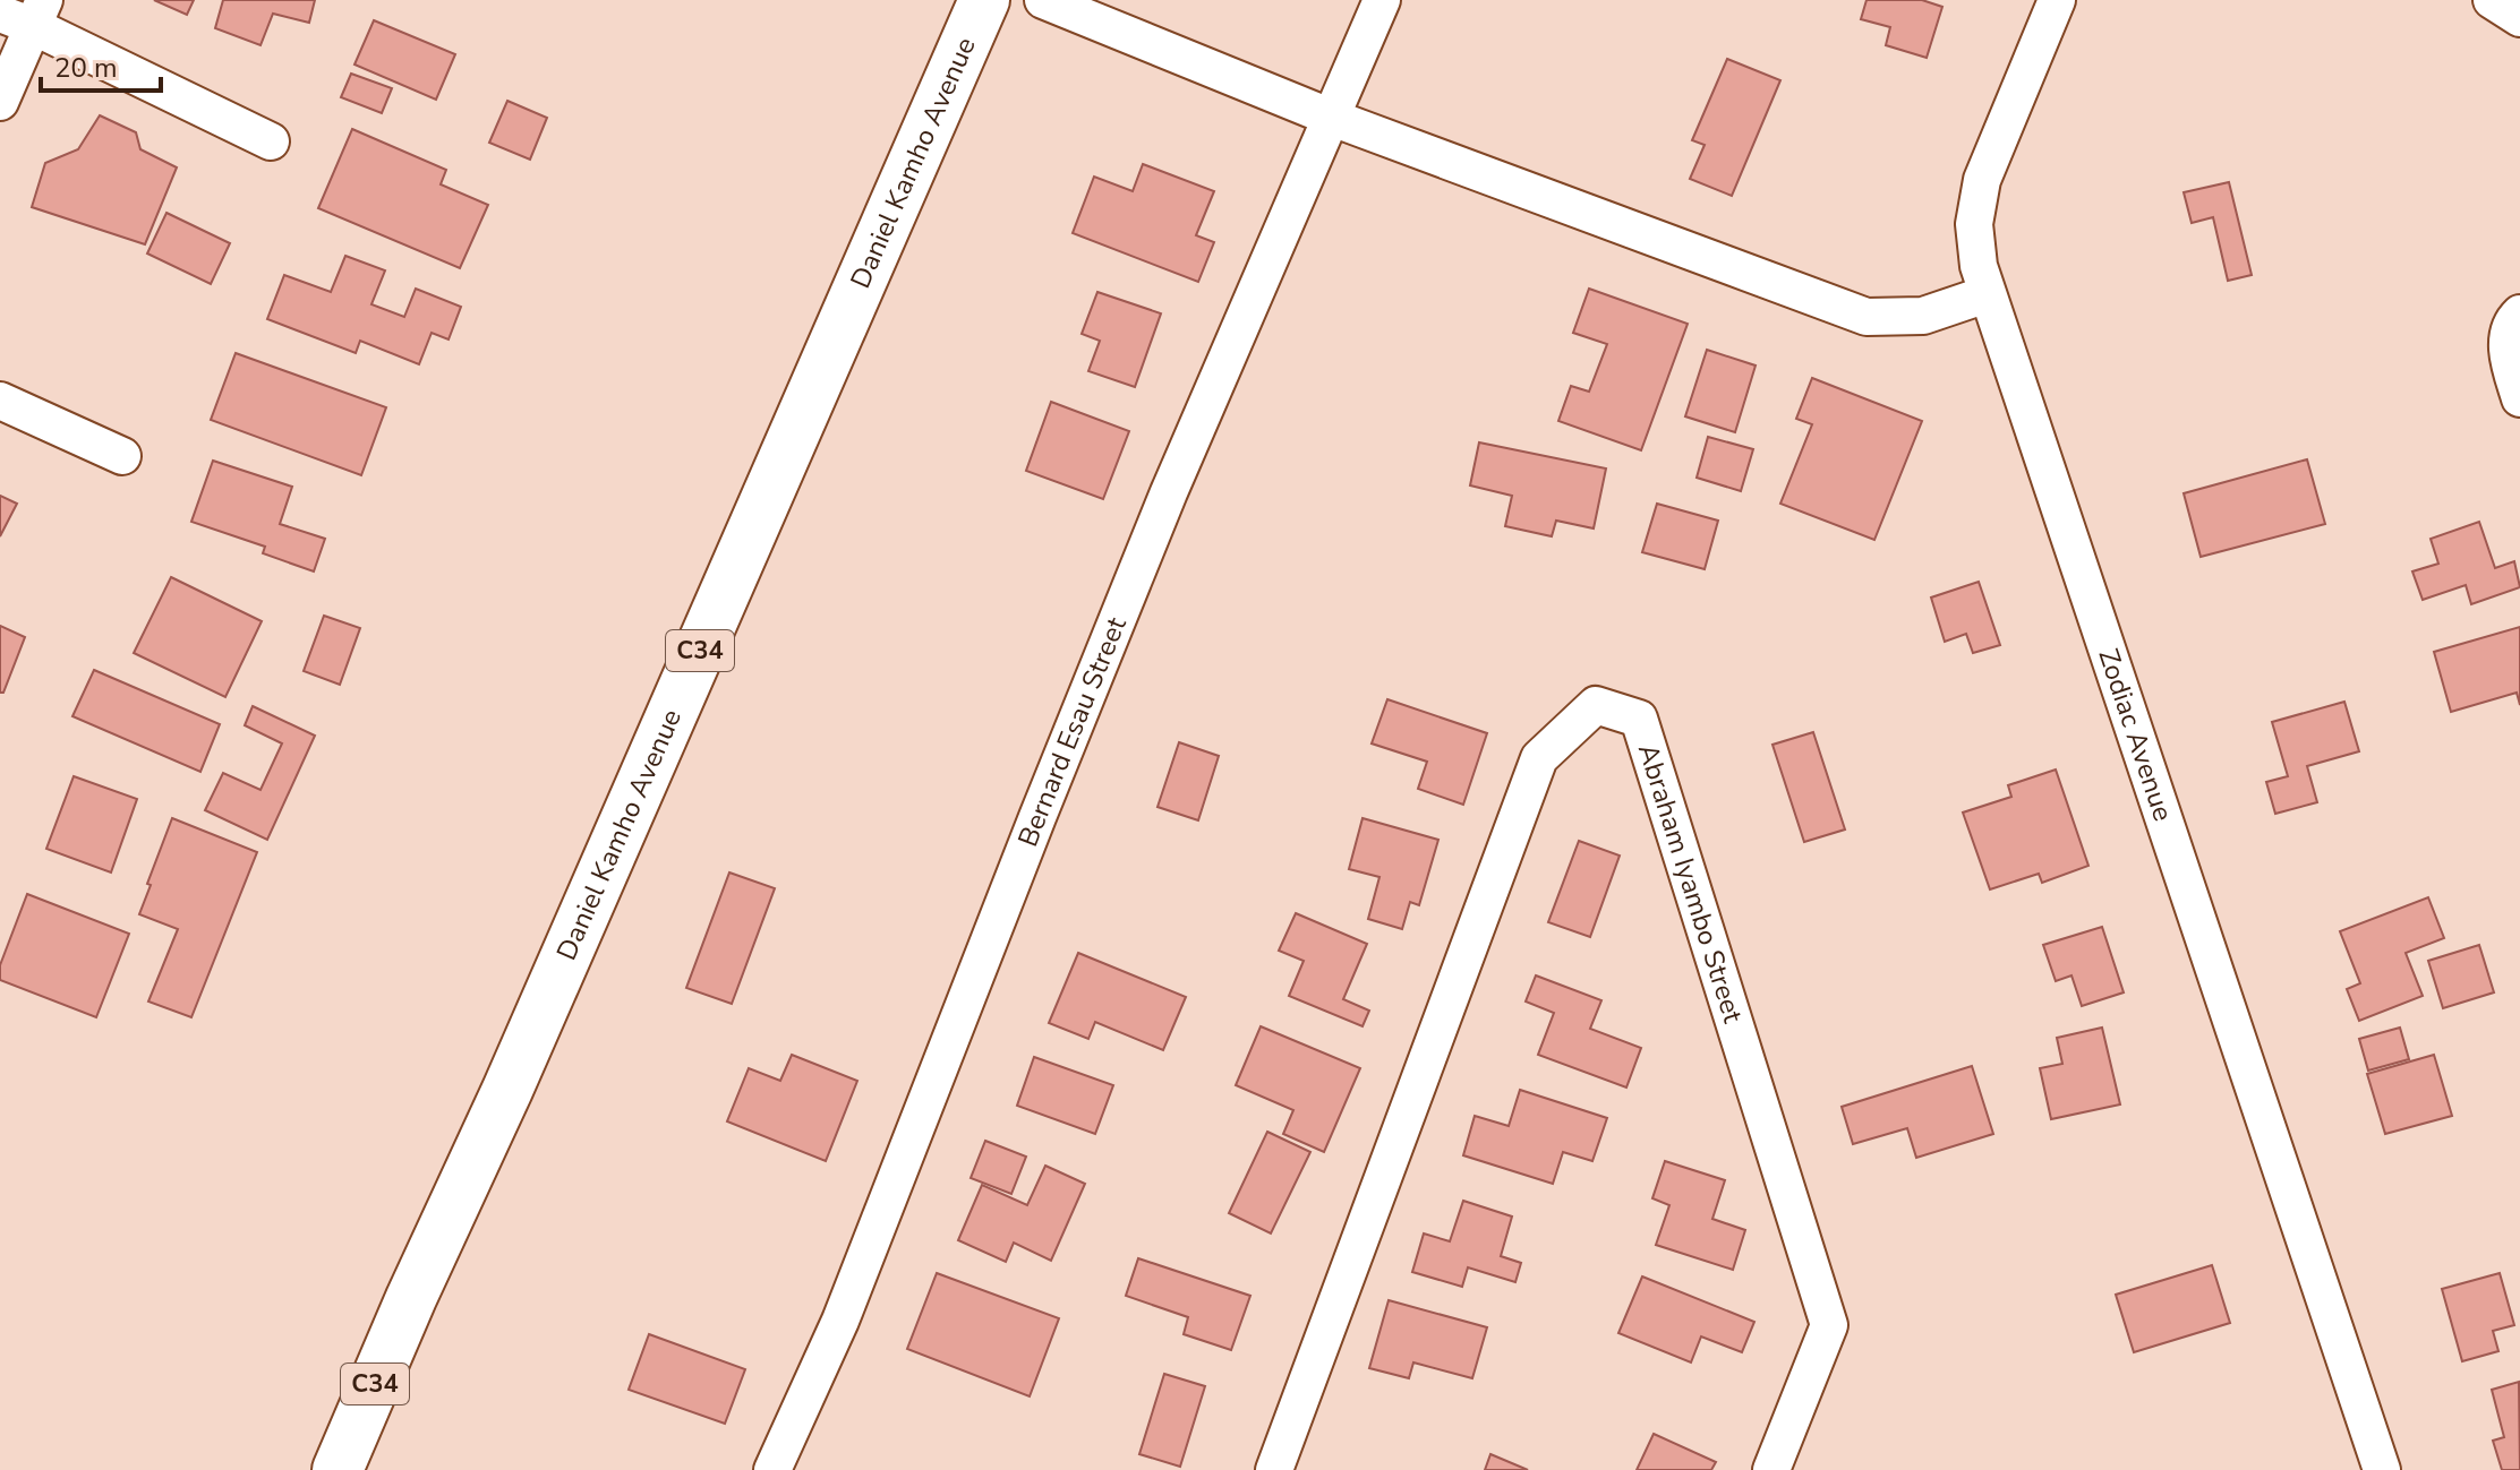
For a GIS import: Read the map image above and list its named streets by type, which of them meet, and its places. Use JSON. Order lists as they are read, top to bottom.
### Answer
{
  "streets": {
    "main road": ["Daniel Kamho Avenue", "C34"],
    "street": ["Bernard Esau Street", "Zodiac Avenue", "Abraham Iyambo Street"]
  },
  "scale_bar": "20 m"
}
